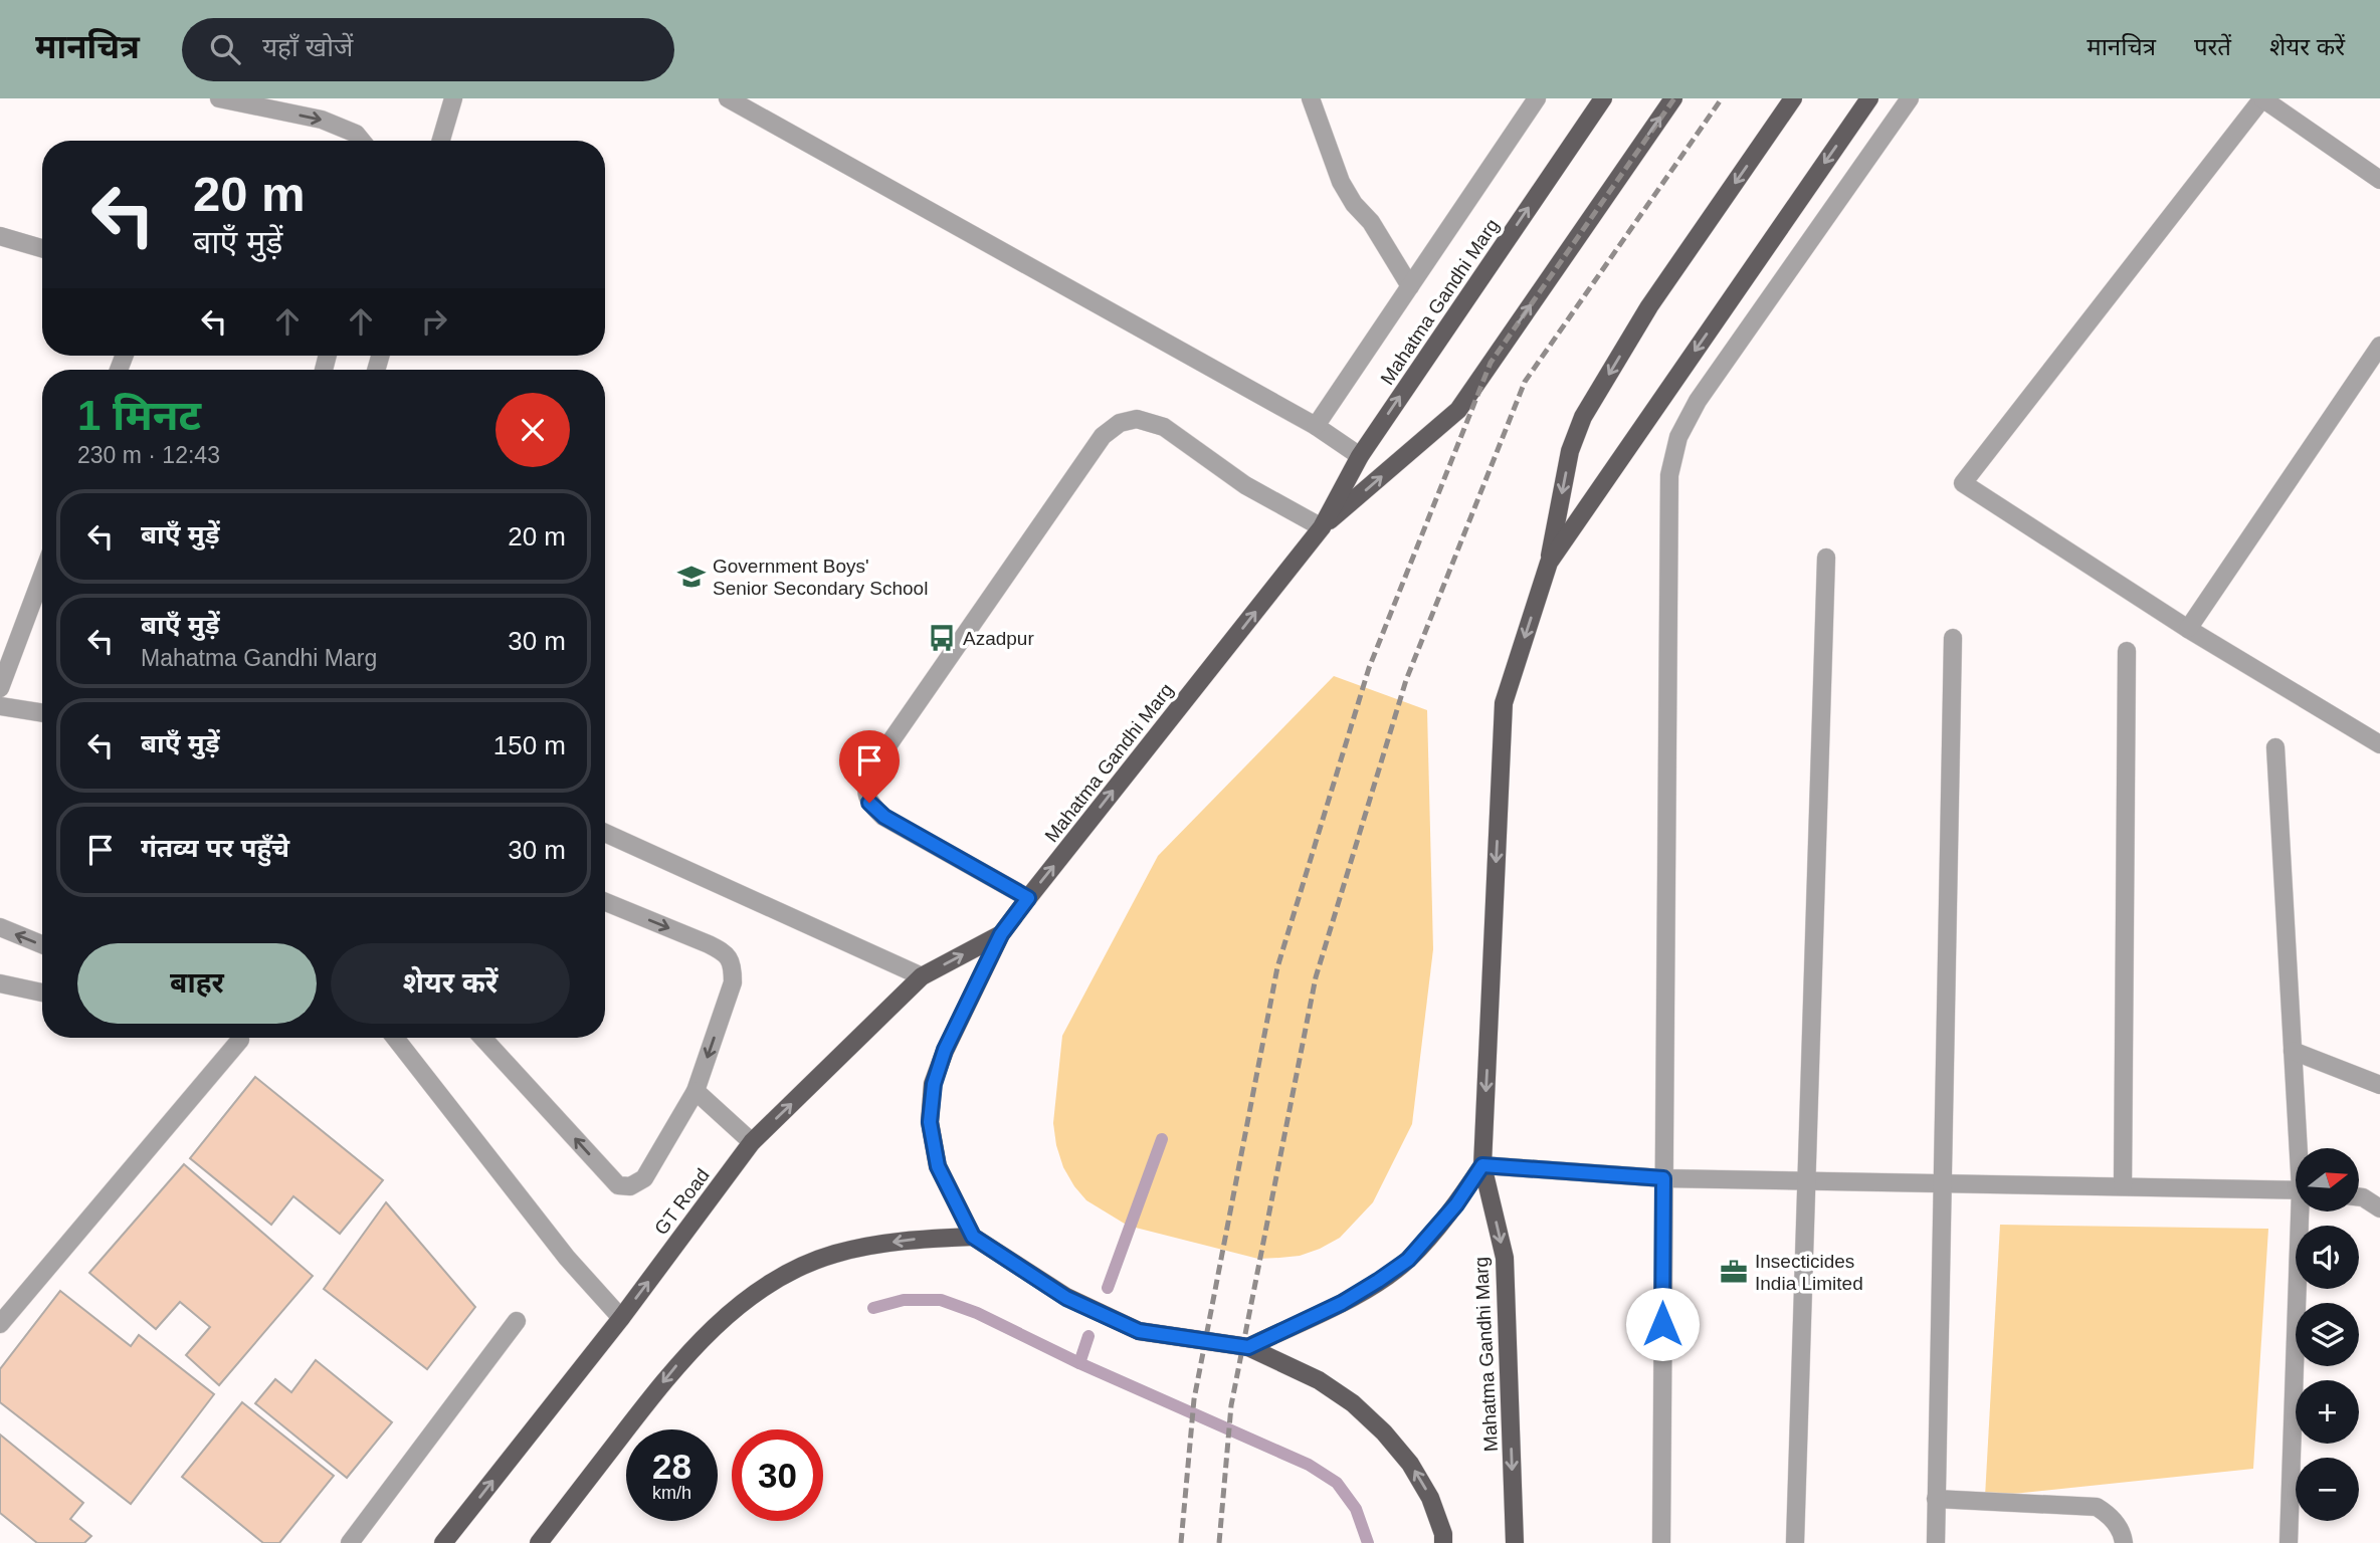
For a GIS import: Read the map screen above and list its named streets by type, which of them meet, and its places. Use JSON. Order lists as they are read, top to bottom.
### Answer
{
  "streets": {
    "main road": ["Mahatma Gandhi Marg", "GT Road"]
  },
  "crossings": [
    ["Mahatma Gandhi Marg", "GT Road"]
  ],
  "places": {
    "school or university": ["Government Boys' Senior Secondary School"],
    "bus stop": ["Azadpur"],
    "office": ["Insecticides India Limited"]
  },
  "north": "right",
  "page": {
    "header": "मानचित्र",
    "search": "यहाँ खोजें",
    "nav": ["मानचित्र", "परतें", "शेयर करें"],
    "turn": ["20 m", "बाएँ मुड़ें"],
    "heading": ["1 मिनट", "230 m · 12:43"],
    "list": [
      {
        "name": "बाएँ मुड़ें",
        "value": "20 m"
      },
      {
        "name": "बाएँ मुड़ें",
        "note": "Mahatma Gandhi Marg",
        "value": "30 m"
      },
      {
        "name": "बाएँ मुड़ें",
        "value": "150 m"
      },
      {
        "name": "गंतव्य पर पहुँचे",
        "value": "30 m"
      }
    ],
    "buttons": ["बाहर", "शेयर करें"],
    "map_buttons": ["+", "−"],
    "speed": "28 km/h",
    "limit": "30"
  }
}
